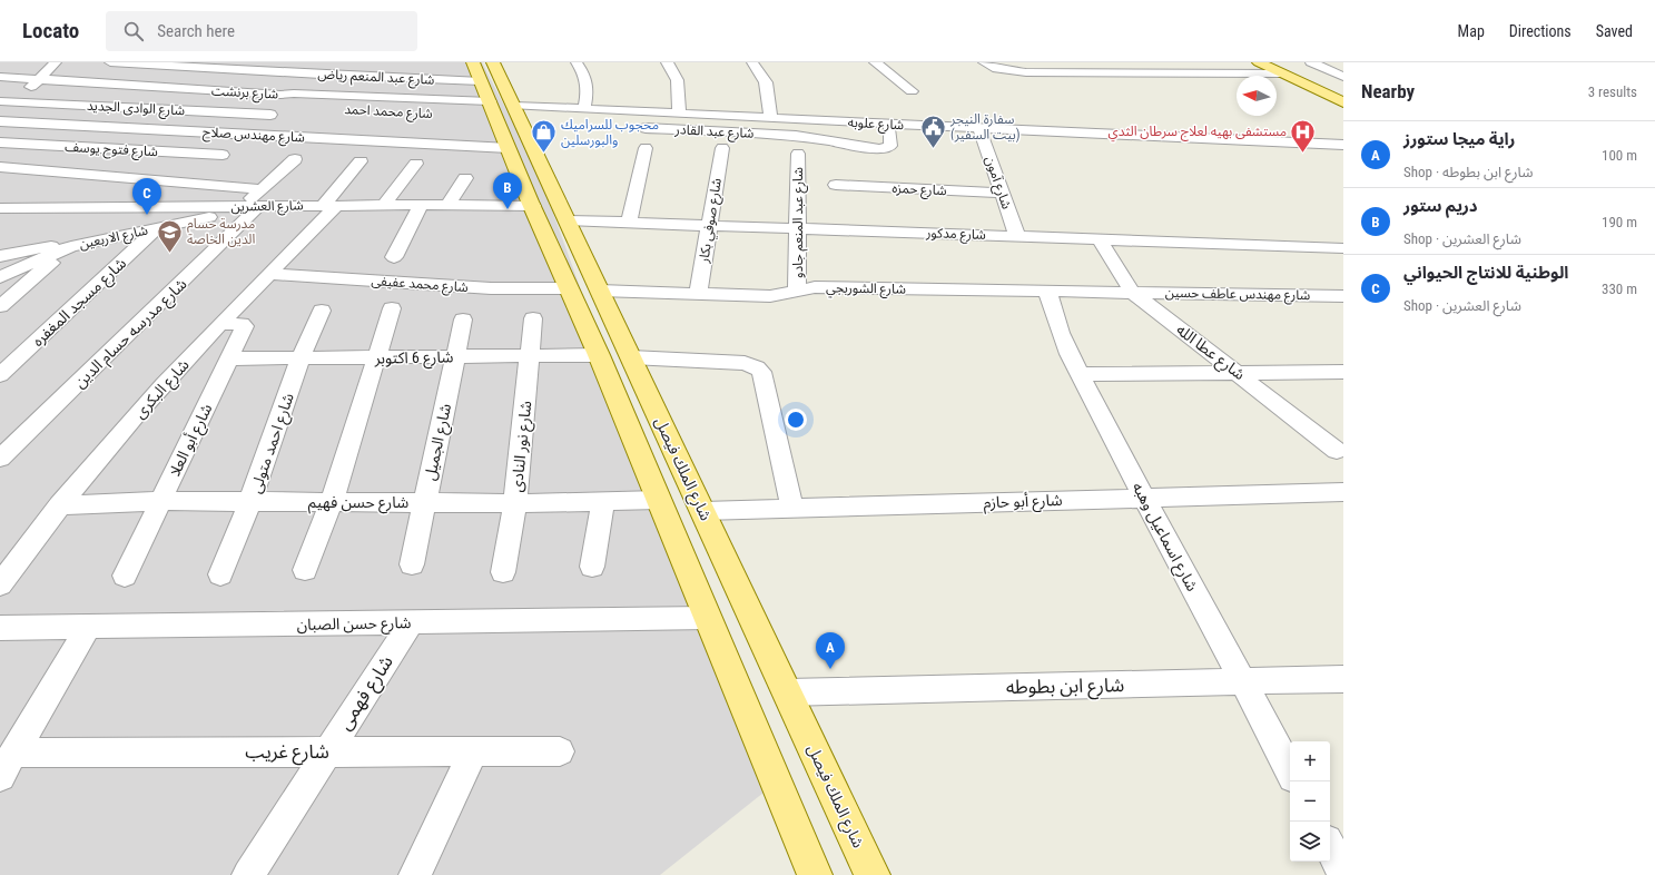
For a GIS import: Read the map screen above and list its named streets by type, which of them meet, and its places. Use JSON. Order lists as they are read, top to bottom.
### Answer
{
  "streets": {
    "main road": ["شارع الملك فيصل"],
    "street": [
      "شارع عبد المنعم رياض",
      "شارع برنشت",
      "شارع الوادى الجديد",
      "شارع محمد احمد",
      "شارع علوبه",
      "شارع عبد القادر",
      "شارع مهندس صلاح",
      "شارع فتوح يوسف",
      "شارع آمون",
      "شارع حمزه",
      "شارع العشرين",
      "شارع صوفي بكار",
      "شارع عبد المنعم جادو",
      "شارع مدكور",
      "شارع الاربعين",
      "شارع محمد عفيفى",
      "شارع الشوربجي",
      "شارع مهندس عاطف حسين",
      "شارع مسجد المغفره",
      "شارع مدرسه حسام الدين",
      "شارع عطا الله",
      "شارع 6 اكتوبر",
      "شارع البكرى",
      "شارع أبو العلا",
      "شارع الجميل",
      "شارع احمد متولى",
      "شارع نور النادى",
      "شارع أبو حازم",
      "شارع حسن فهيم",
      "شارع اسماعيل وهبه",
      "شارع حسن الصبان",
      "شارع ابن بطوطه",
      "شارع فهمى",
      "شارع غريب"
    ]
  },
  "crossings": [
    ["شارع عبد المنعم رياض", "شارع برنشت"],
    ["شارع عبد المنعم رياض", "شارع علوبه"],
    ["شارع عبد المنعم رياض", "شارع الملك فيصل"],
    ["شارع برنشت", "شارع علوبه"],
    ["شارع برنشت", "شارع الملك فيصل"],
    ["شارع علوبه", "شارع آمون"],
    ["شارع علوبه", "شارع الملك فيصل"],
    ["شارع مهندس صلاح", "شارع الملك فيصل"],
    ["شارع آمون", "شارع حمزه"],
    ["شارع آمون", "شارع مدكور"],
    ["شارع العشرين", "شارع الاربعين"],
    ["شارع العشرين", "شارع مدرسه حسام الدين"],
    ["شارع العشرين", "شارع البكرى"],
    ["شارع العشرين", "شارع الملك فيصل"],
    ["شارع صوفي بكار", "شارع مدكور"],
    ["شارع صوفي بكار", "شارع الشوربجي"],
    ["شارع عبد المنعم جادو", "شارع مدكور"],
    ["شارع عبد المنعم جادو", "شارع الشوربجي"],
    ["شارع مدكور", "شارع عطا الله"],
    ["شارع مدكور", "شارع الملك فيصل"],
    ["شارع الاربعين", "شارع مسجد المغفره"],
    ["شارع الاربعين", "شارع مدرسه حسام الدين"],
    ["شارع محمد عفيفى", "شارع البكرى"],
    ["شارع محمد عفيفى", "شارع الملك فيصل"],
    ["شارع الشوربجي", "شارع مهندس عاطف حسين"],
    ["شارع الشوربجي", "شارع عطا الله"],
    ["شارع الشوربجي", "شارع الملك فيصل"],
    ["شارع الشوربجي", "شارع اسماعيل وهبه"],
    ["شارع مهندس عاطف حسين", "شارع عطا الله"],
    ["شارع 6 اكتوبر", "شارع أبو العلا"],
    ["شارع 6 اكتوبر", "شارع الجميل"],
    ["شارع 6 اكتوبر", "شارع احمد متولى"],
    ["شارع 6 اكتوبر", "شارع نور النادى"],
    ["شارع 6 اكتوبر", "شارع الملك فيصل"],
    ["شارع البكرى", "شارع أبو العلا"],
    ["شارع البكرى", "شارع حسن فهيم"],
    ["شارع أبو العلا", "شارع حسن فهيم"],
    ["شارع الجميل", "شارع حسن فهيم"],
    ["شارع احمد متولى", "شارع حسن فهيم"],
    ["شارع نور النادى", "شارع حسن فهيم"],
    ["شارع الملك فيصل", "شارع أبو حازم"],
    ["شارع الملك فيصل", "شارع حسن فهيم"],
    ["شارع الملك فيصل", "شارع حسن الصبان"],
    ["شارع الملك فيصل", "شارع ابن بطوطه"],
    ["شارع أبو حازم", "شارع اسماعيل وهبه"],
    ["شارع اسماعيل وهبه", "شارع ابن بطوطه"],
    ["شارع حسن الصبان", "شارع فهمى"],
    ["شارع فهمى", "شارع غريب"]
  ],
  "places": {
    "public building": ["سفارة النيجر (بيت السفير)"],
    "hospital": ["مستشفى بهيه لعلاج سرطان الثدي"],
    "shop": ["محجوب للسراميك والبورسلين"],
    "school or university": ["مدرسة حسام الدين الخاصة"]
  },
  "north": "left",
  "page": {
    "header": "Locato",
    "search": "Search here",
    "nav": ["Map", "Directions", "Saved"],
    "heading": ["Nearby", "3 results"],
    "list": [
      {
        "mark": "A",
        "name": "راية ميجا ستورز",
        "note": "Shop · شارع ابن بطوطه",
        "value": "100 m"
      },
      {
        "mark": "B",
        "name": "دريم ستور",
        "note": "Shop · شارع العشرين",
        "value": "190 m"
      },
      {
        "mark": "C",
        "name": "الوطنية للانتاج الحيواني",
        "note": "Shop · شارع العشرين",
        "value": "330 m"
      }
    ],
    "pins": ["B", "C", "A"],
    "map_buttons": ["+", "−"]
  }
}
